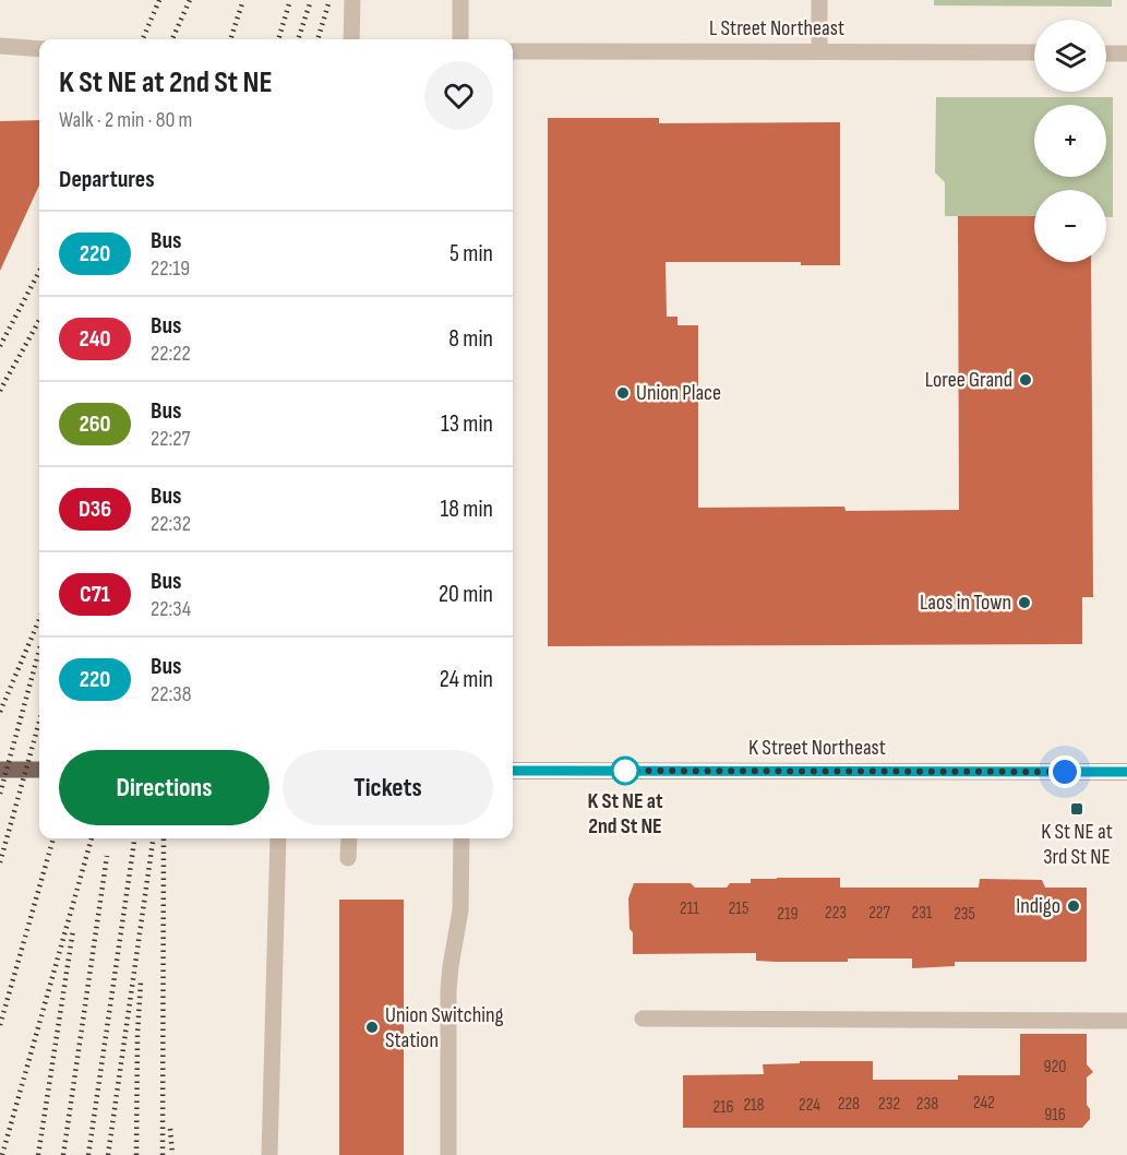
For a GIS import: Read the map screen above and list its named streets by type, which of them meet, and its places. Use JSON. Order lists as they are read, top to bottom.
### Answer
{
  "streets": {
    "main road": ["K Street Northeast"],
    "street": ["L Street Northeast"]
  },
  "places": {
    "other": [
      "Loree Grand",
      "Union Place",
      "Laos in Town",
      "K St NE at 2nd St NE",
      "Indigo",
      "Union Switching Station"
    ],
    "transit": ["K St NE at 3rd St NE"]
  },
  "lines": ["bus line 220"],
  "house_numbers": [
    "211",
    "215",
    "223",
    "227",
    "231",
    "219",
    "235",
    "920",
    "242",
    "228",
    "232",
    "238",
    "218",
    "224",
    "216",
    "916"
  ],
  "page": {
    "map_buttons": ["+", "−"],
    "heading": [
      ["K St NE at 2nd St NE", "Walk · 2 min · 80 m"],
      "Departures"
    ],
    "list": [
      {
        "mark": "220",
        "name": "Bus",
        "note": "22:19",
        "value": "5 min"
      },
      {
        "mark": "240",
        "name": "Bus",
        "note": "22:22",
        "value": "8 min"
      },
      {
        "mark": "260",
        "name": "Bus",
        "note": "22:27",
        "value": "13 min"
      },
      {
        "mark": "D36",
        "name": "Bus",
        "note": "22:32",
        "value": "18 min"
      },
      {
        "mark": "C71",
        "name": "Bus",
        "note": "22:34",
        "value": "20 min"
      },
      {
        "mark": "220",
        "name": "Bus",
        "note": "22:38",
        "value": "24 min"
      }
    ],
    "buttons": ["Directions", "Tickets"]
  }
}
